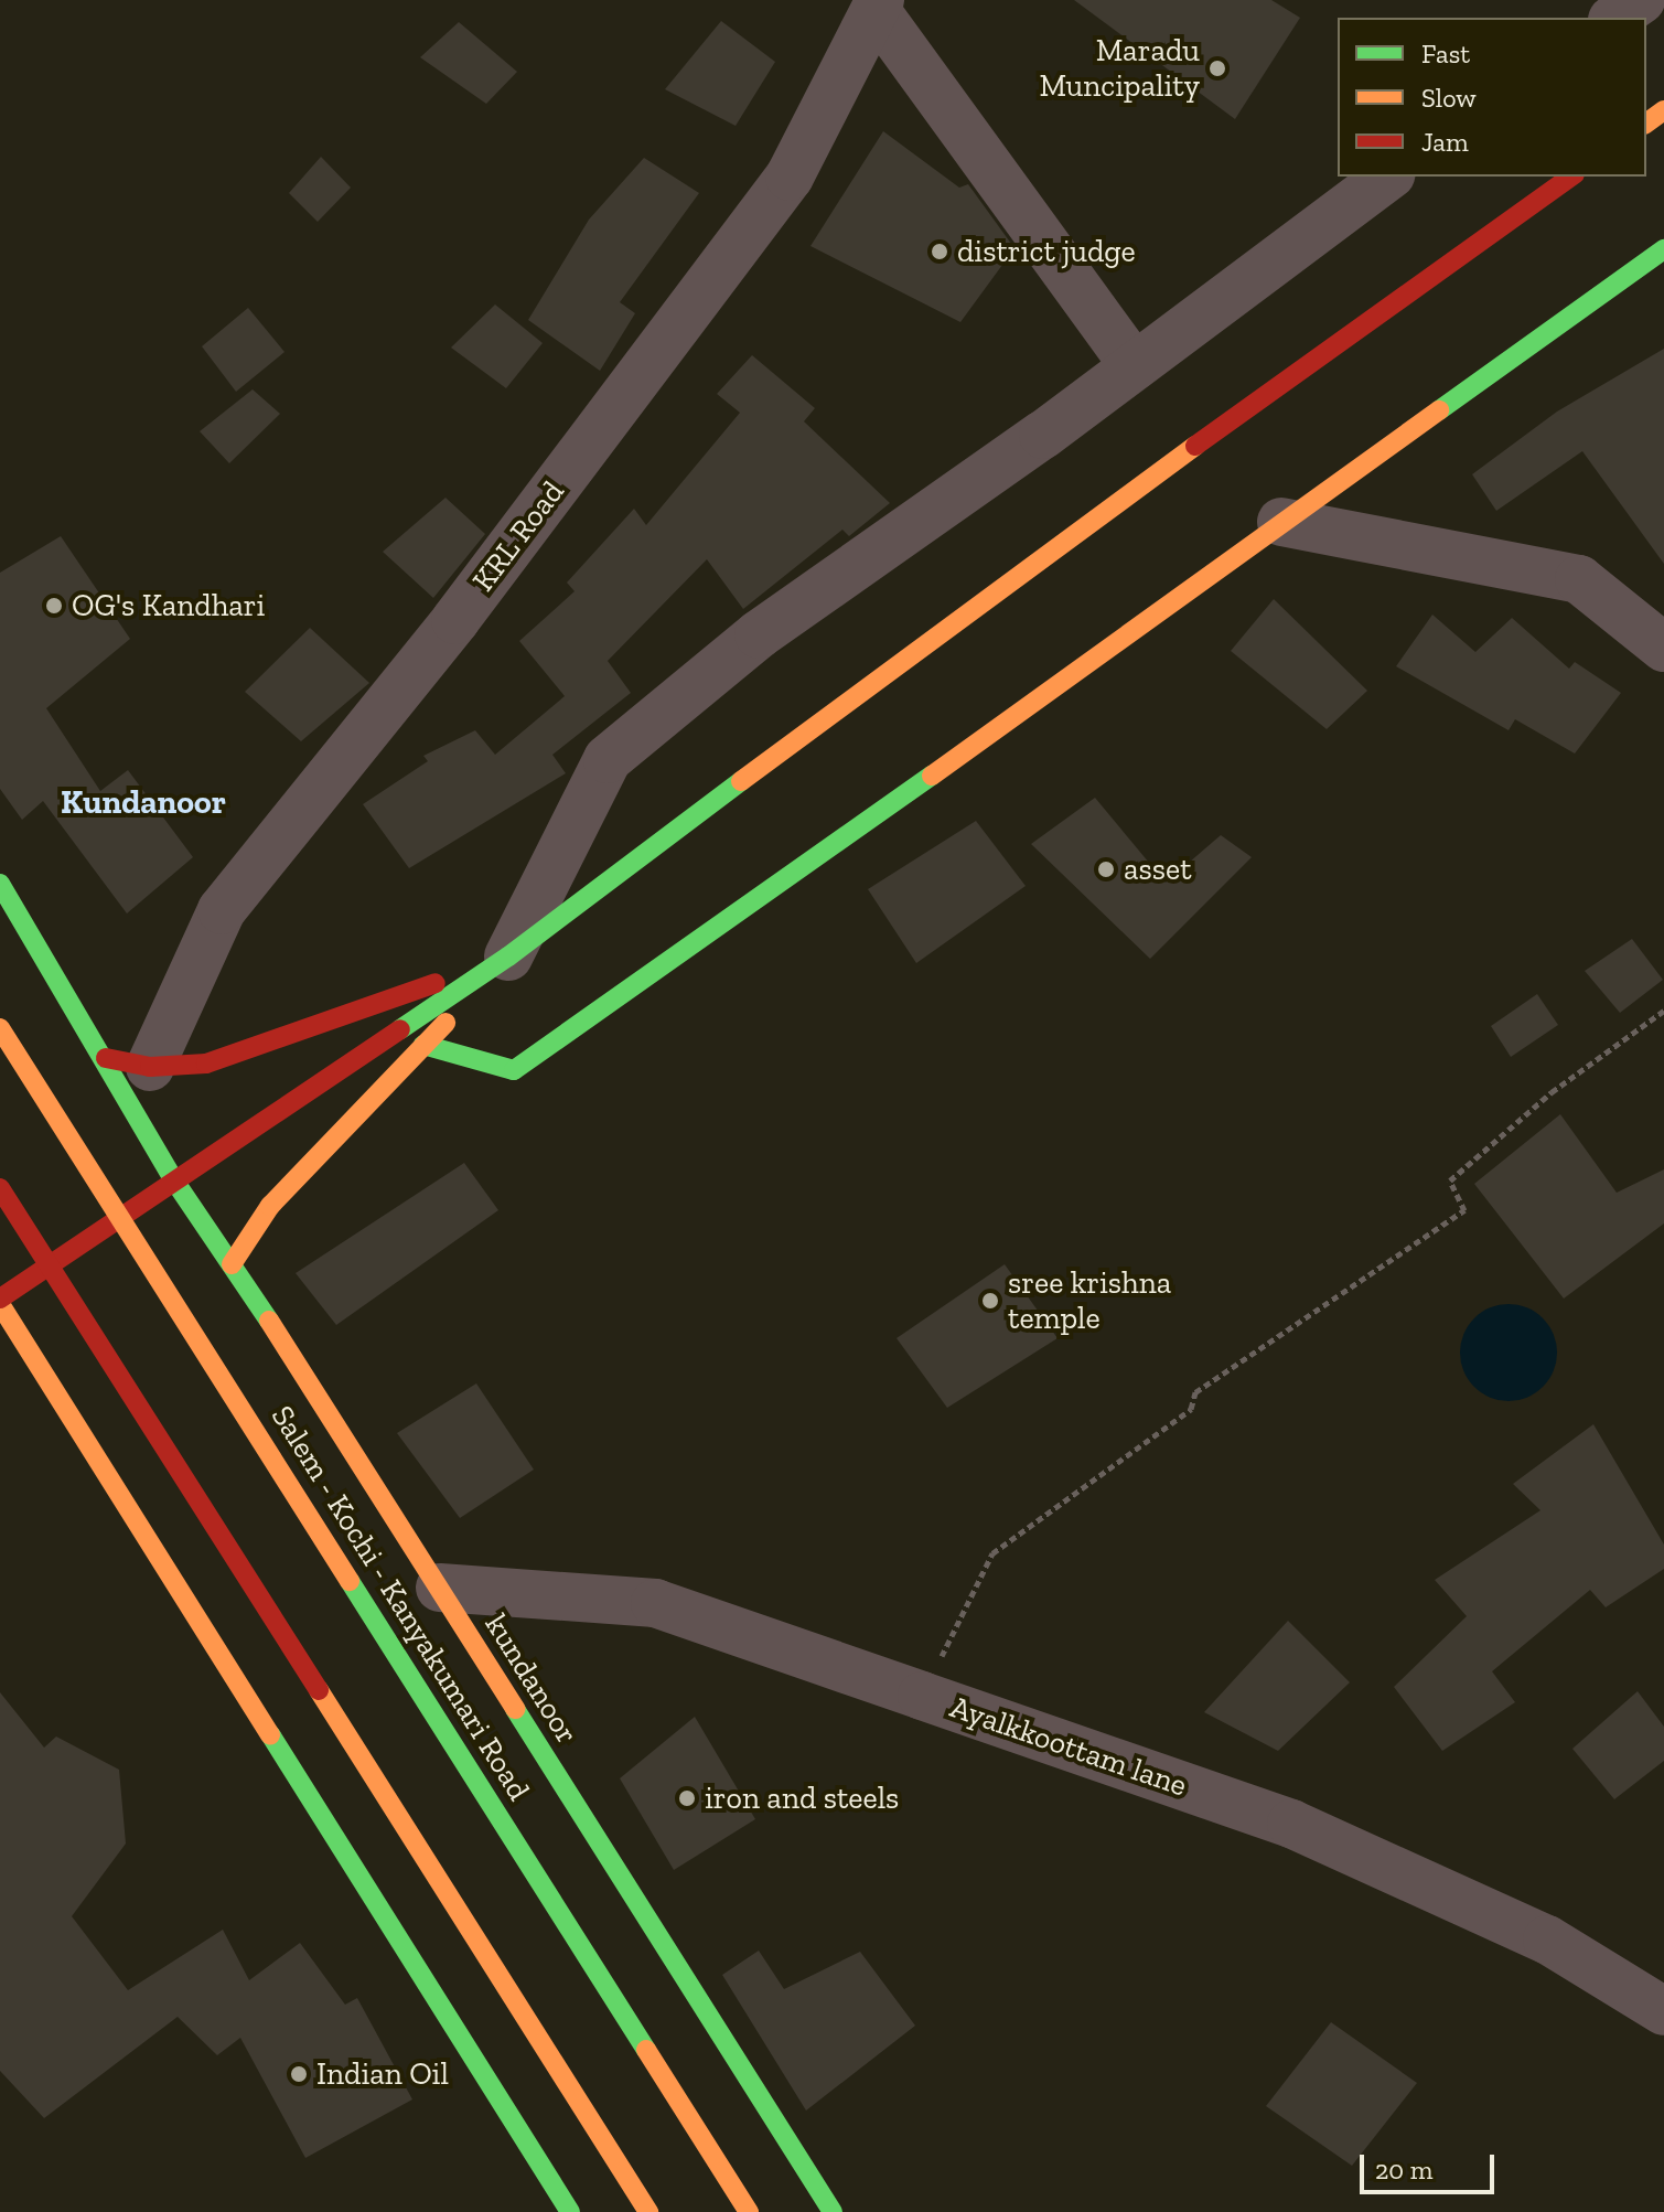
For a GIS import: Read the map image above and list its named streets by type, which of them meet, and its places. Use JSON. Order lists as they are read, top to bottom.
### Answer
{
  "streets": {
    "main road": ["Salem - Kochi - Kanyakumari Road", "kundanoor"],
    "street": ["KRL Road", "Ayalkkoottam lane"]
  },
  "crossings": [
    ["KRL Road", "kundanoor"],
    ["kundanoor", "Ayalkkoottam lane"]
  ],
  "districts": ["Kundanoor"],
  "places": [
    "Maradu Muncipality",
    "district judge",
    "OG's Kandhari",
    "asset",
    "sree krishna temple",
    "iron and steels",
    "Indian Oil"
  ],
  "legend": ["Fast", "Slow", "Jam"],
  "scale_bar": "20 m"
}
